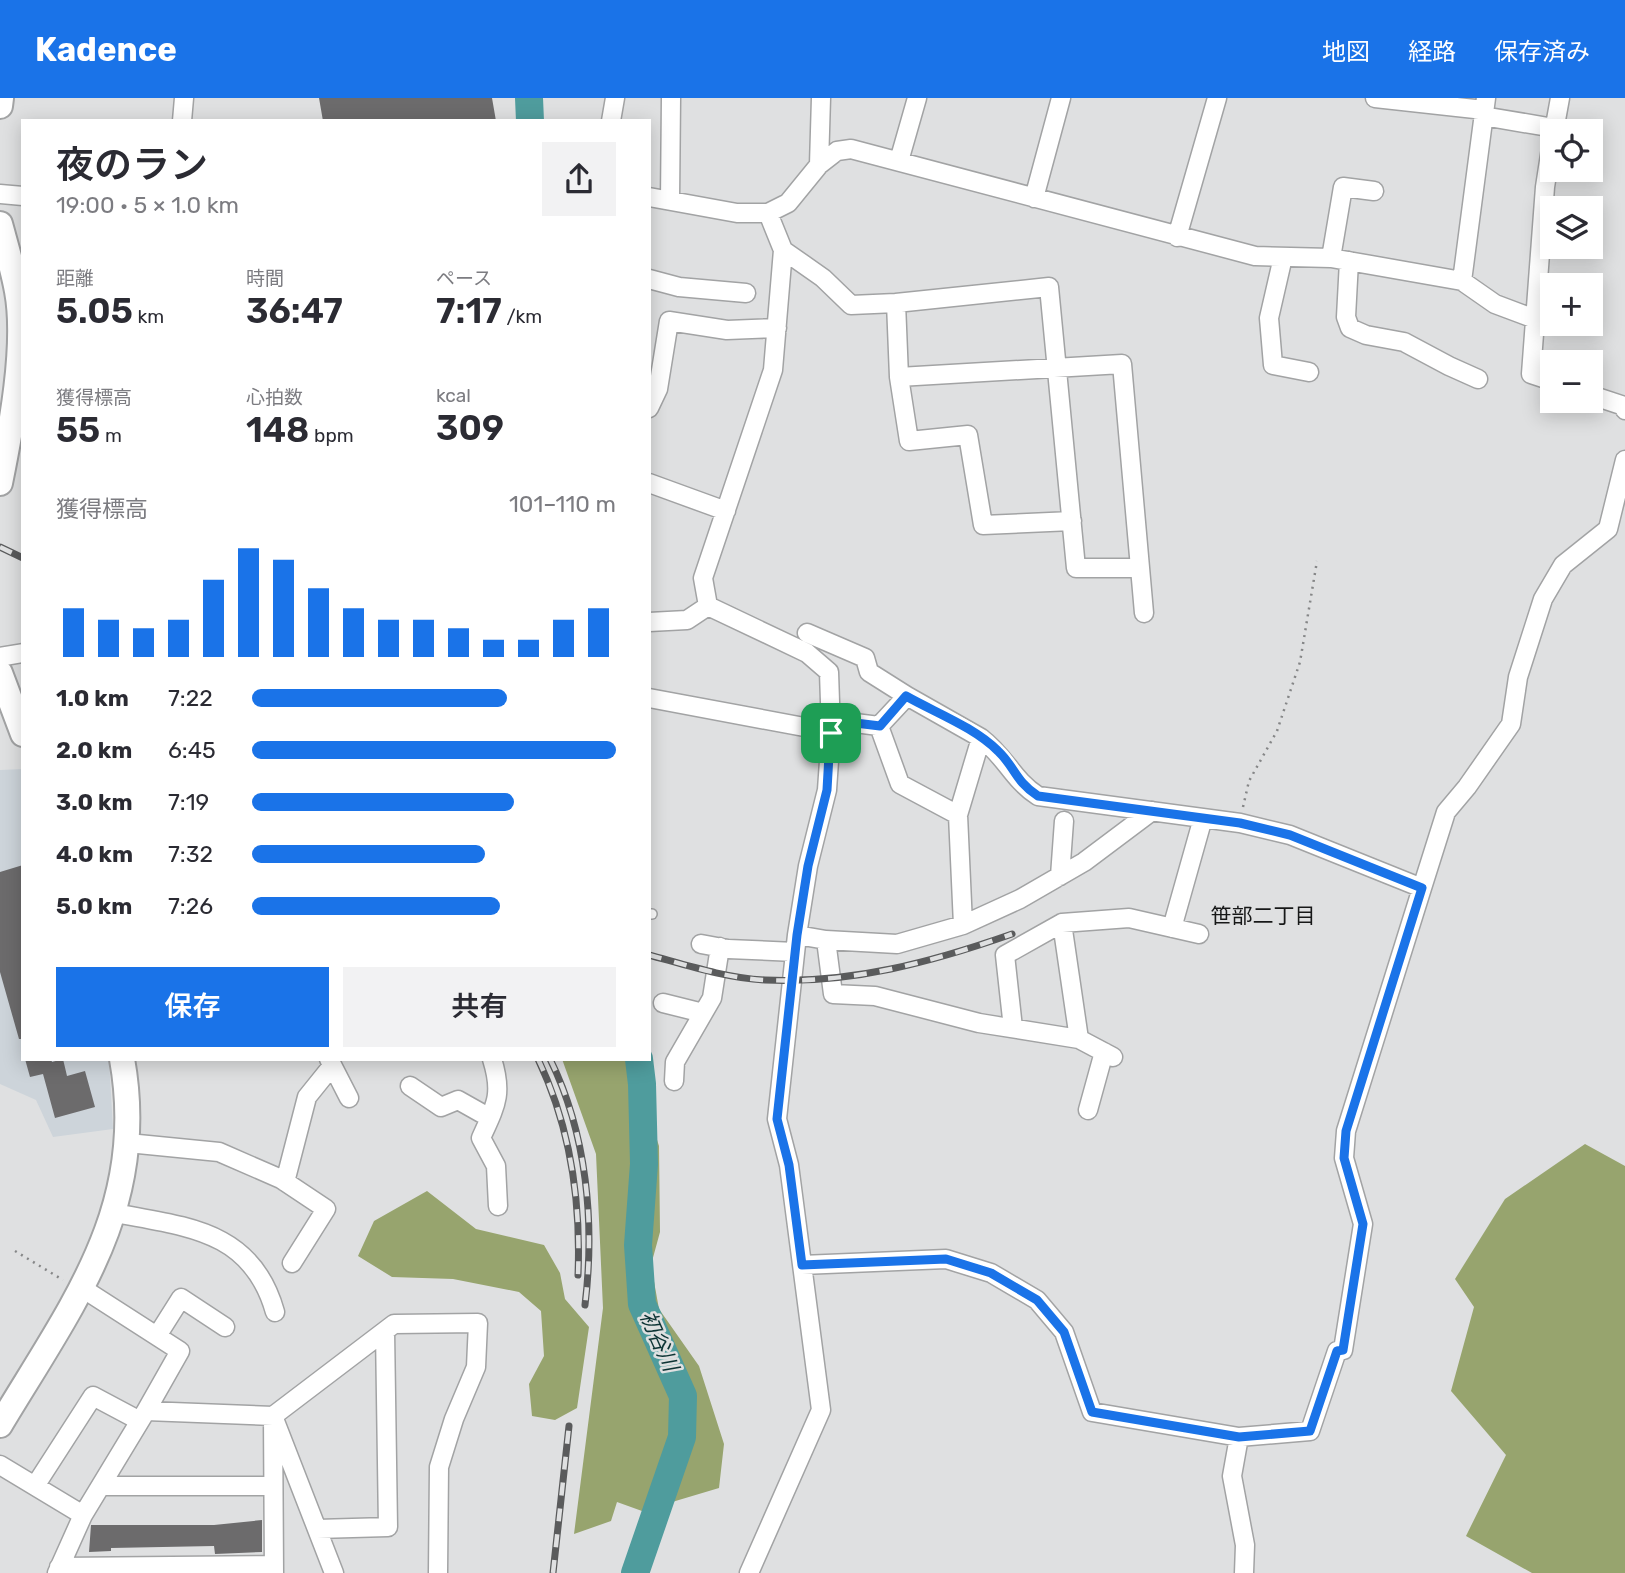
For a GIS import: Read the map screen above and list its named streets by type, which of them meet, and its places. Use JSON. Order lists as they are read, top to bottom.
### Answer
{
  "districts": ["笹部二丁目"],
  "water": ["初谷川"],
  "page": {
    "header": "Kadence",
    "nav": ["地図", "経路", "保存済み"],
    "map_buttons": ["+", "−"],
    "heading": ["夜のラン", "19:00 · 5 × 1.0 km"],
    "stats": [
      ["距離", "5.05 km"],
      ["時間", "36:47"],
      ["ペース", "7:17 /km"],
      ["獲得標高", "55 m"],
      ["心拍数", "148 bpm"],
      ["kcal", "309"]
    ],
    "chart": ["獲得標高", "101–110 m"],
    "list": [
      {
        "name": "1.0 km",
        "note": "7:22"
      },
      {
        "name": "2.0 km",
        "note": "6:45"
      },
      {
        "name": "3.0 km",
        "note": "7:19"
      },
      {
        "name": "4.0 km",
        "note": "7:32"
      },
      {
        "name": "5.0 km",
        "note": "7:26"
      }
    ],
    "buttons": ["保存", "共有"]
  }
}
